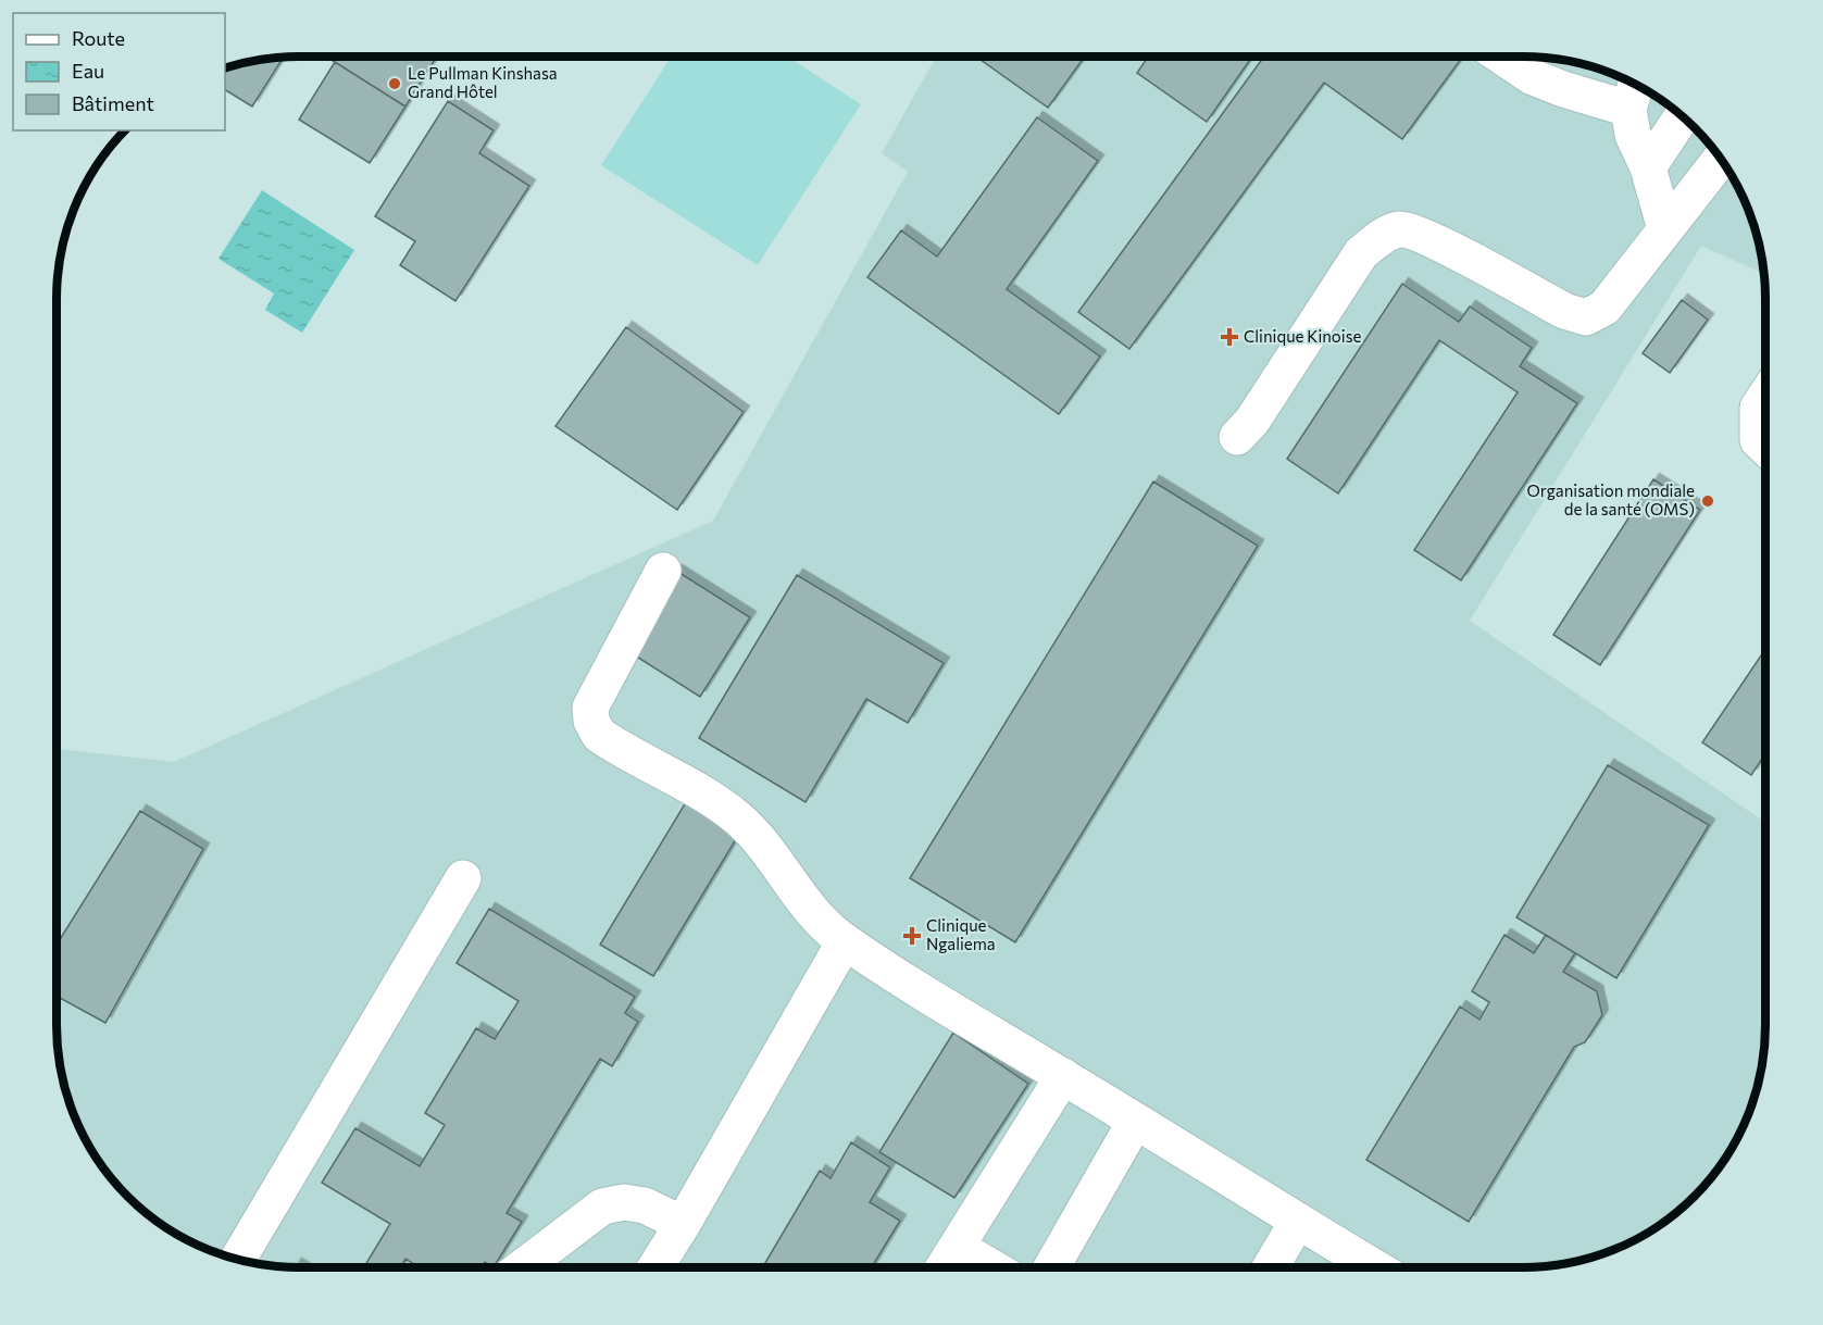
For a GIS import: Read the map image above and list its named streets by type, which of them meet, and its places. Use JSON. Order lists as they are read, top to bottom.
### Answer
{
  "places": {
    "other": ["Le Pullman Kinshasa Grand Hôtel", "Organisation mondiale de la santé (OMS)"],
    "health": ["Clinique Kinoise", "Clinique Ngaliema"]
  },
  "legend": ["Route", "Eau", "Bâtiment"]
}
